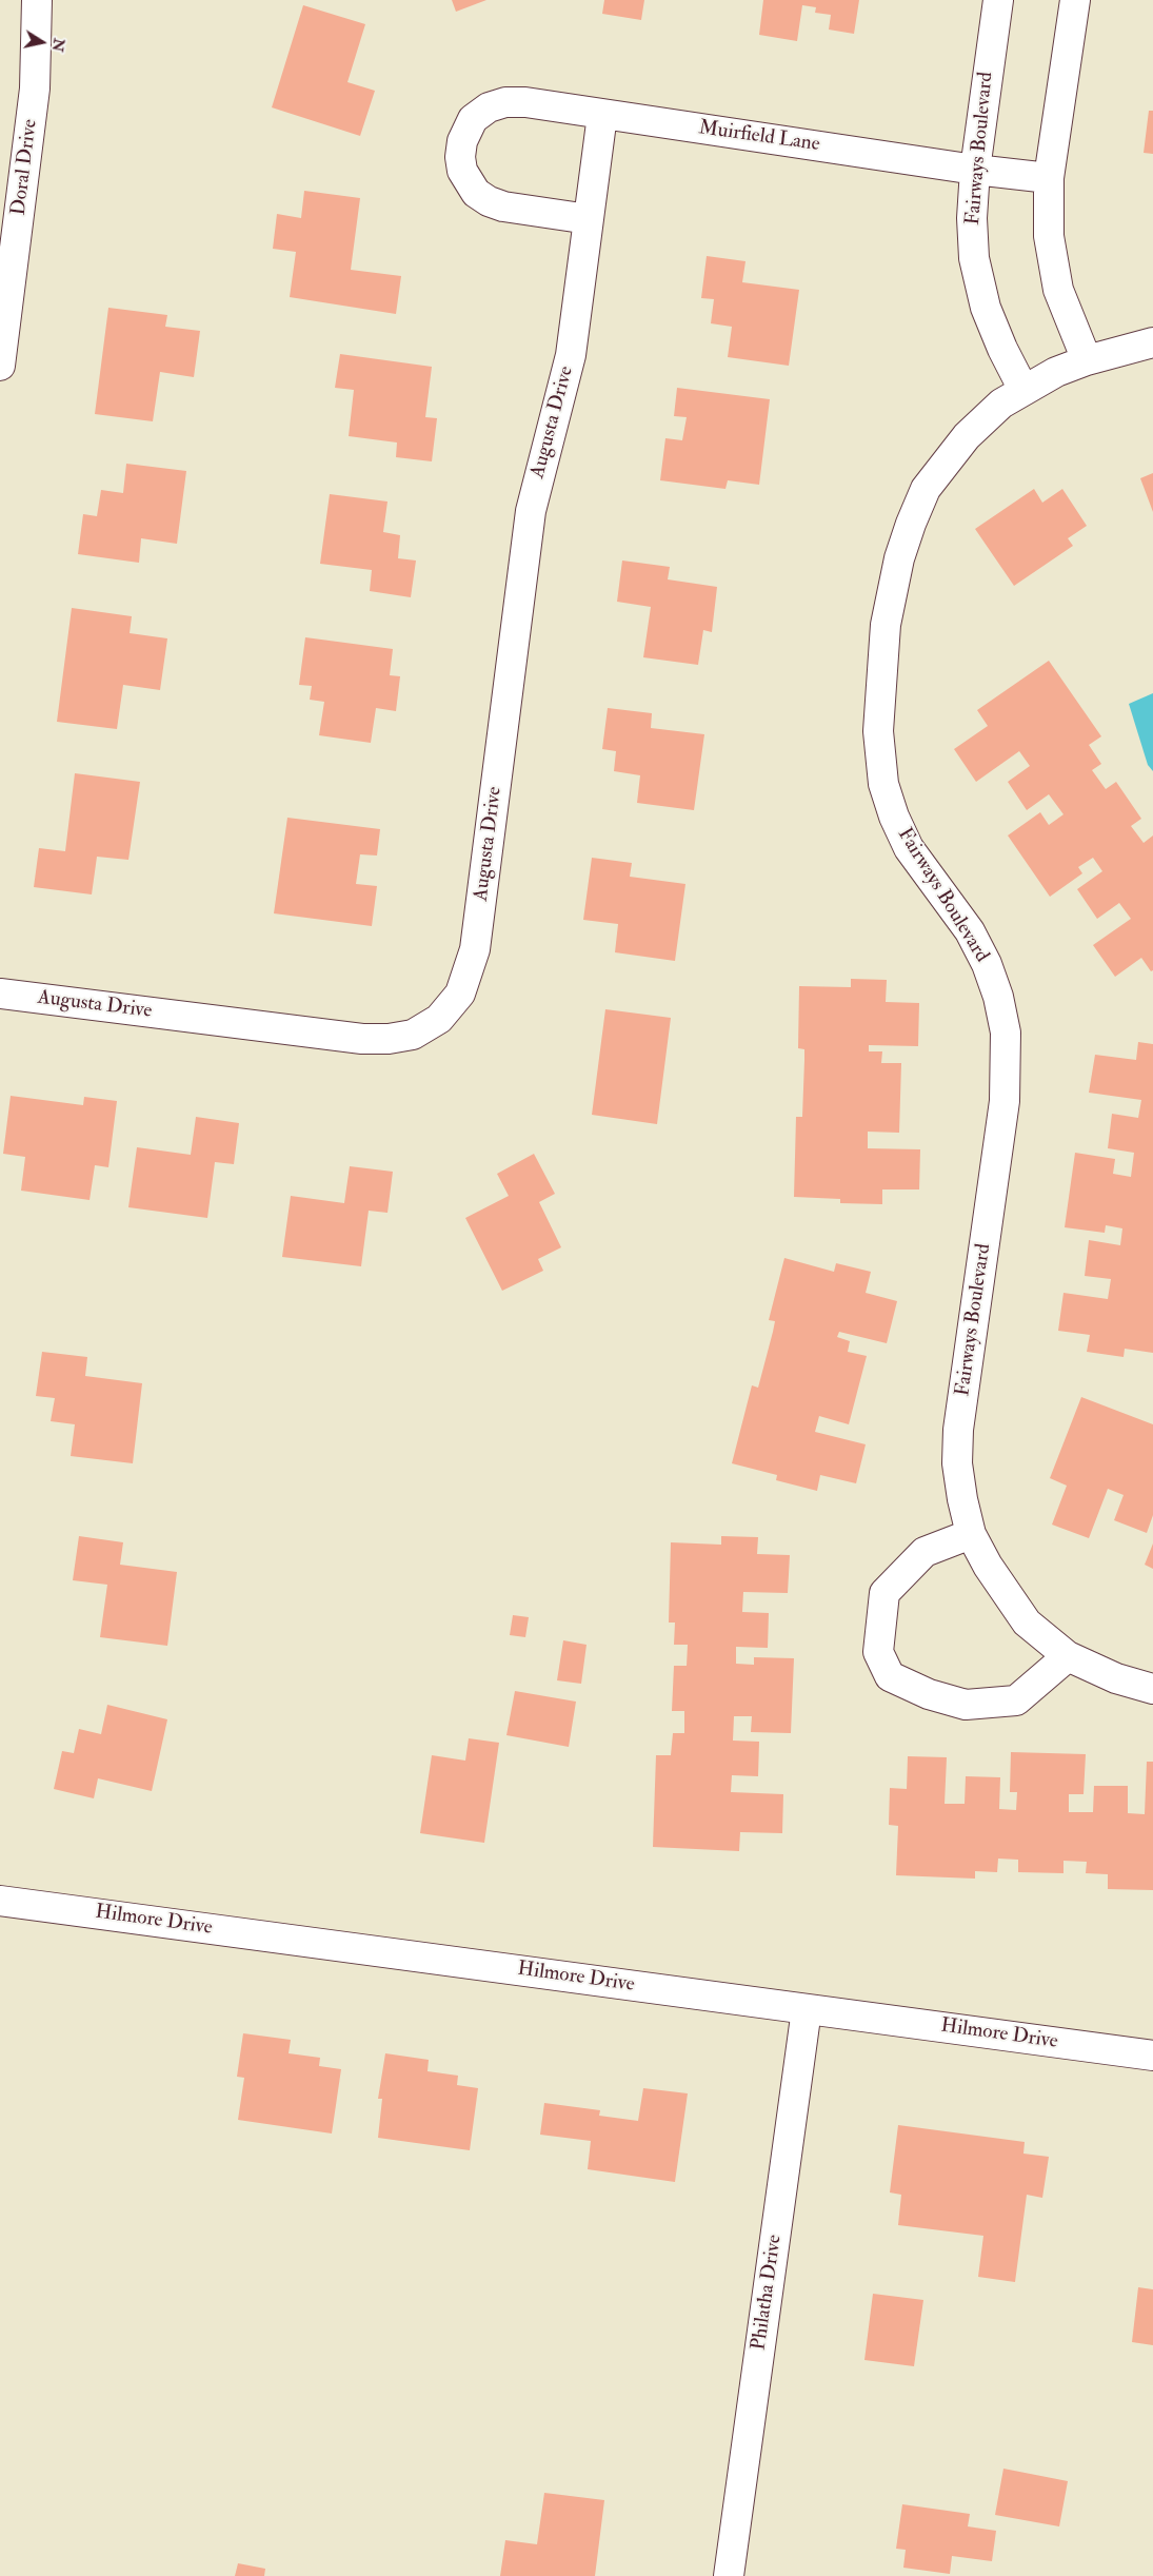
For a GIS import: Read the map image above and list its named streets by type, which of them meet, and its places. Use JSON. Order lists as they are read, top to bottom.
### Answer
{
  "streets": {
    "street": [
      "Muirfield Lane",
      "Fairways Boulevard",
      "Doral Drive",
      "Augusta Drive",
      "Hilmore Drive",
      "Philatha Drive"
    ]
  },
  "crossings": [
    ["Muirfield Lane", "Fairways Boulevard"],
    ["Muirfield Lane", "Augusta Drive"],
    ["Hilmore Drive", "Philatha Drive"]
  ],
  "north": "right"
}
